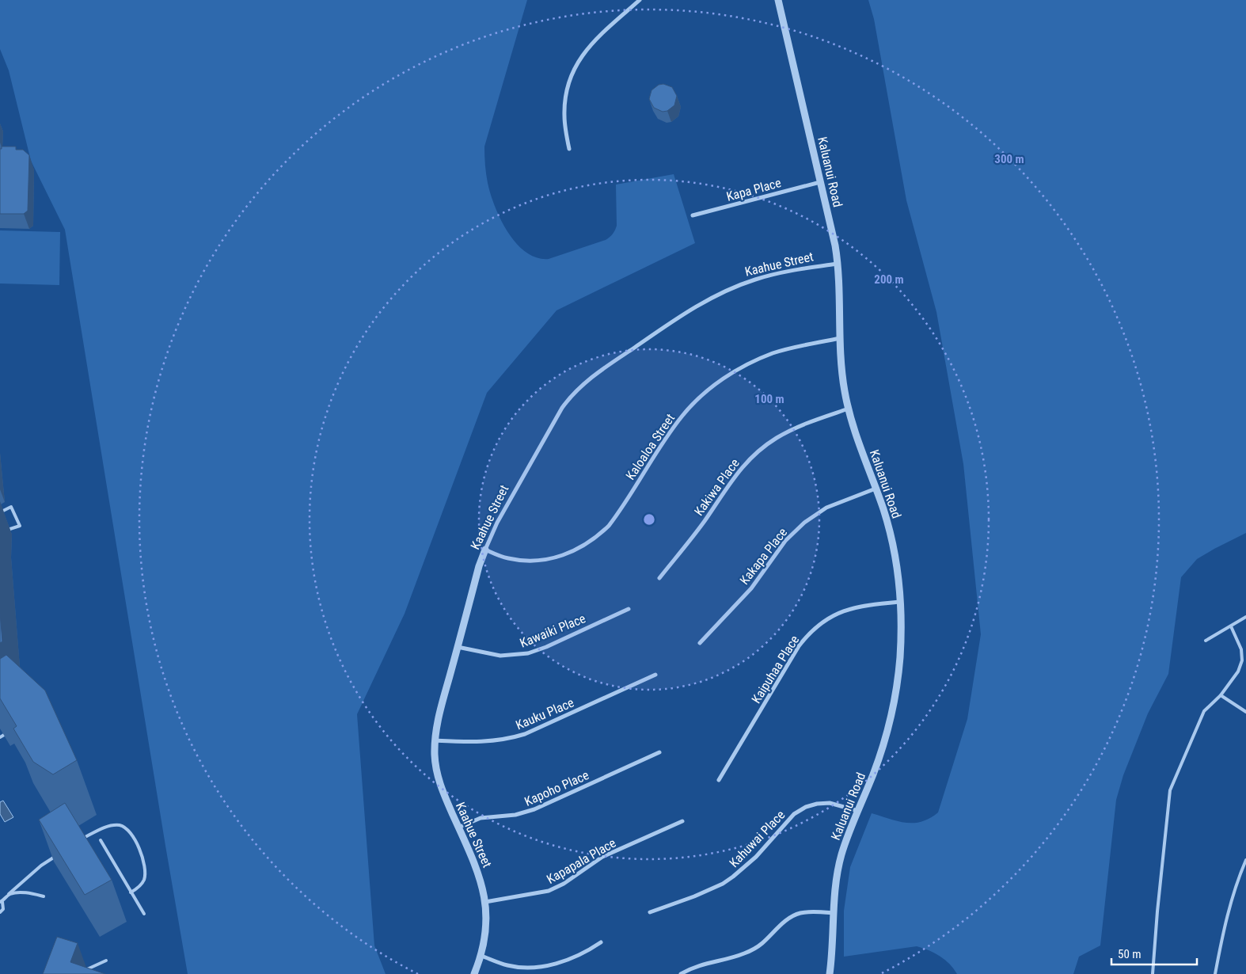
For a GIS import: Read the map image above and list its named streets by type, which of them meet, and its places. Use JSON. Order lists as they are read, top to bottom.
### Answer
{
  "streets": {
    "street": [
      "Kaluanui Road",
      "Kapa Place",
      "Kaahue Street",
      "Kaloaloa Street",
      "Kakiwa Place",
      "Kakapa Place",
      "Kawaiki Place",
      "Kaipuhaa Place",
      "Kauku Place",
      "Kapoho Place",
      "Kahuwai Place",
      "Kapapala Place"
    ]
  },
  "crossings": [
    ["Kaluanui Road", "Kapa Place"],
    ["Kaluanui Road", "Kaahue Street"],
    ["Kaluanui Road", "Kaloaloa Street"],
    ["Kaluanui Road", "Kakiwa Place"],
    ["Kaluanui Road", "Kakapa Place"],
    ["Kaluanui Road", "Kaipuhaa Place"],
    ["Kaluanui Road", "Kahuwai Place"],
    ["Kaahue Street", "Kaloaloa Street"],
    ["Kaahue Street", "Kawaiki Place"],
    ["Kaahue Street", "Kauku Place"],
    ["Kaahue Street", "Kapoho Place"],
    ["Kaahue Street", "Kapapala Place"]
  ],
  "scale_bar": "50 m",
  "rings": ["300 m", "200 m", "100 m"]
}
